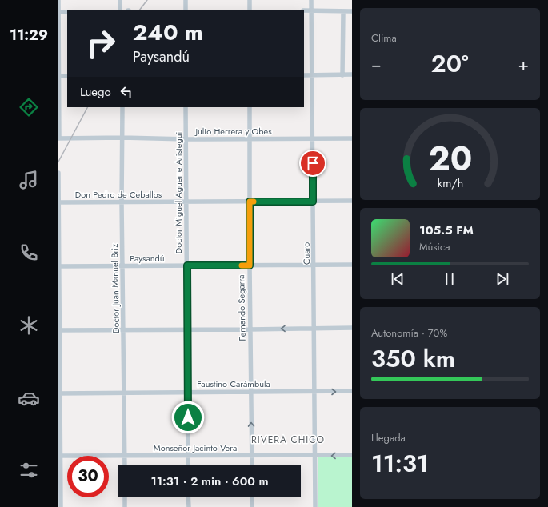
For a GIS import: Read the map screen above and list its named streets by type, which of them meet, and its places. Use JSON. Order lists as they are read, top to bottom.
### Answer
{
  "streets": {
    "street": [
      "Julio Herrera y Obes",
      "Doctor Miguel Aguerre Aristegui",
      "Don Pedro de Ceballos",
      "Cuaro",
      "Paysandú",
      "Doctor Juan Manuel Briz",
      "Fernando Segarra",
      "Faustino Carámbula",
      "Monseñor Jacinto Vera"
    ]
  },
  "crossings": [
    ["Julio Herrera y Obes", "Doctor Miguel Aguerre Aristegui"],
    ["Julio Herrera y Obes", "Cuaro"],
    ["Julio Herrera y Obes", "Doctor Juan Manuel Briz"],
    ["Julio Herrera y Obes", "Fernando Segarra"],
    ["Doctor Miguel Aguerre Aristegui", "Don Pedro de Ceballos"],
    ["Doctor Miguel Aguerre Aristegui", "Paysandú"],
    ["Doctor Miguel Aguerre Aristegui", "Faustino Carámbula"],
    ["Doctor Miguel Aguerre Aristegui", "Monseñor Jacinto Vera"],
    ["Don Pedro de Ceballos", "Cuaro"],
    ["Don Pedro de Ceballos", "Doctor Juan Manuel Briz"],
    ["Don Pedro de Ceballos", "Fernando Segarra"],
    ["Cuaro", "Paysandú"],
    ["Cuaro", "Faustino Carámbula"],
    ["Cuaro", "Monseñor Jacinto Vera"],
    ["Paysandú", "Doctor Juan Manuel Briz"],
    ["Paysandú", "Fernando Segarra"],
    ["Doctor Juan Manuel Briz", "Faustino Carámbula"],
    ["Doctor Juan Manuel Briz", "Monseñor Jacinto Vera"],
    ["Fernando Segarra", "Faustino Carámbula"],
    ["Fernando Segarra", "Monseñor Jacinto Vera"]
  ],
  "districts": ["RIVERA CHICO"],
  "page": {
    "tabs": "11:29",
    "tile": [
      "Clima",
      ["Autonomía · 70%", "350 km"],
      ["Llegada", "11:31"]
    ],
    "turn": ["240 m", "Paysandú"],
    "heat": ["−", "20°", "+"],
    "then": "Luego",
    "song": ["105.5 FM", "Música"],
    "limit": "30",
    "trip": "11:31 · 2 min · 600 m",
    "gauge": ["20", "km/h"]
  }
}
